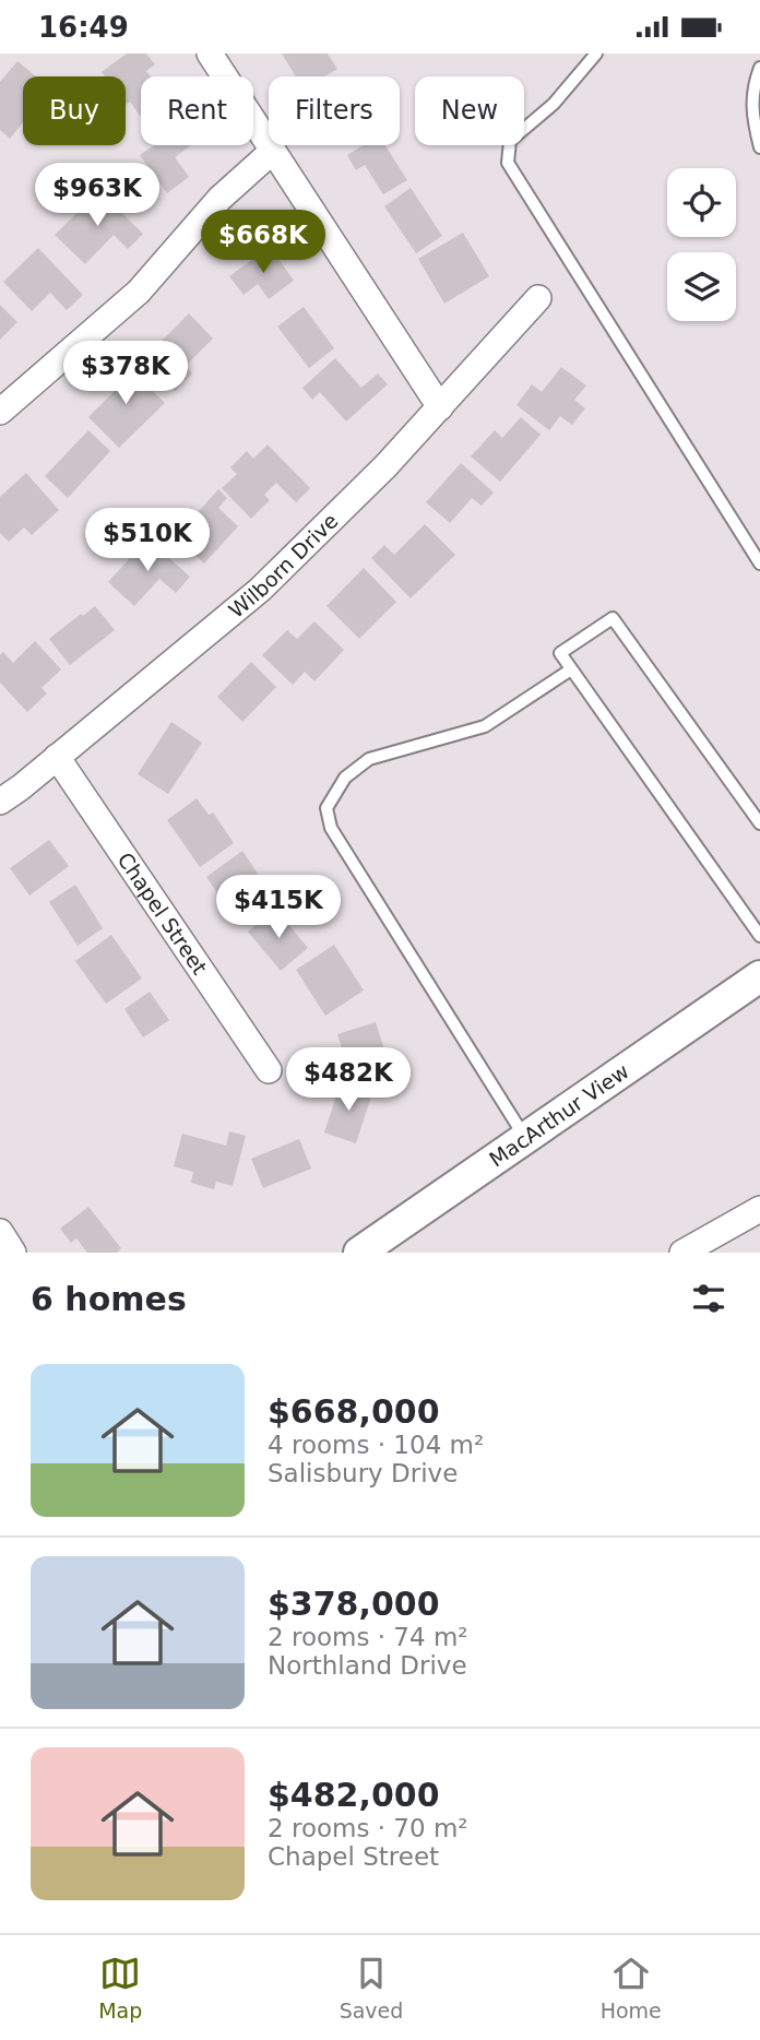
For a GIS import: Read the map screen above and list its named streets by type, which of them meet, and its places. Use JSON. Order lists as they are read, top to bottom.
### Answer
{
  "streets": {
    "street": ["Wilborn Drive", "Chapel Street", "MacArthur View"]
  },
  "crossings": [
    ["Wilborn Drive", "Chapel Street"]
  ],
  "page": {
    "status": "16:49",
    "chip": [
      "Buy",
      "Rent",
      "Filters",
      "New"
    ],
    "price": [
      "$963K",
      "$668K",
      "$378K",
      "$510K",
      "$415K",
      "$482K"
    ],
    "heading": "6 homes",
    "list": [
      {
        "name": "$668,000",
        "note": "4 rooms · 104 m² · Salisbury Drive"
      },
      {
        "name": "$378,000",
        "note": "2 rooms · 74 m² · Northland Drive"
      },
      {
        "name": "$482,000",
        "note": "2 rooms · 70 m² · Chapel Street"
      }
    ],
    "tabs": ["Map", "Saved", "Home"]
  }
}
